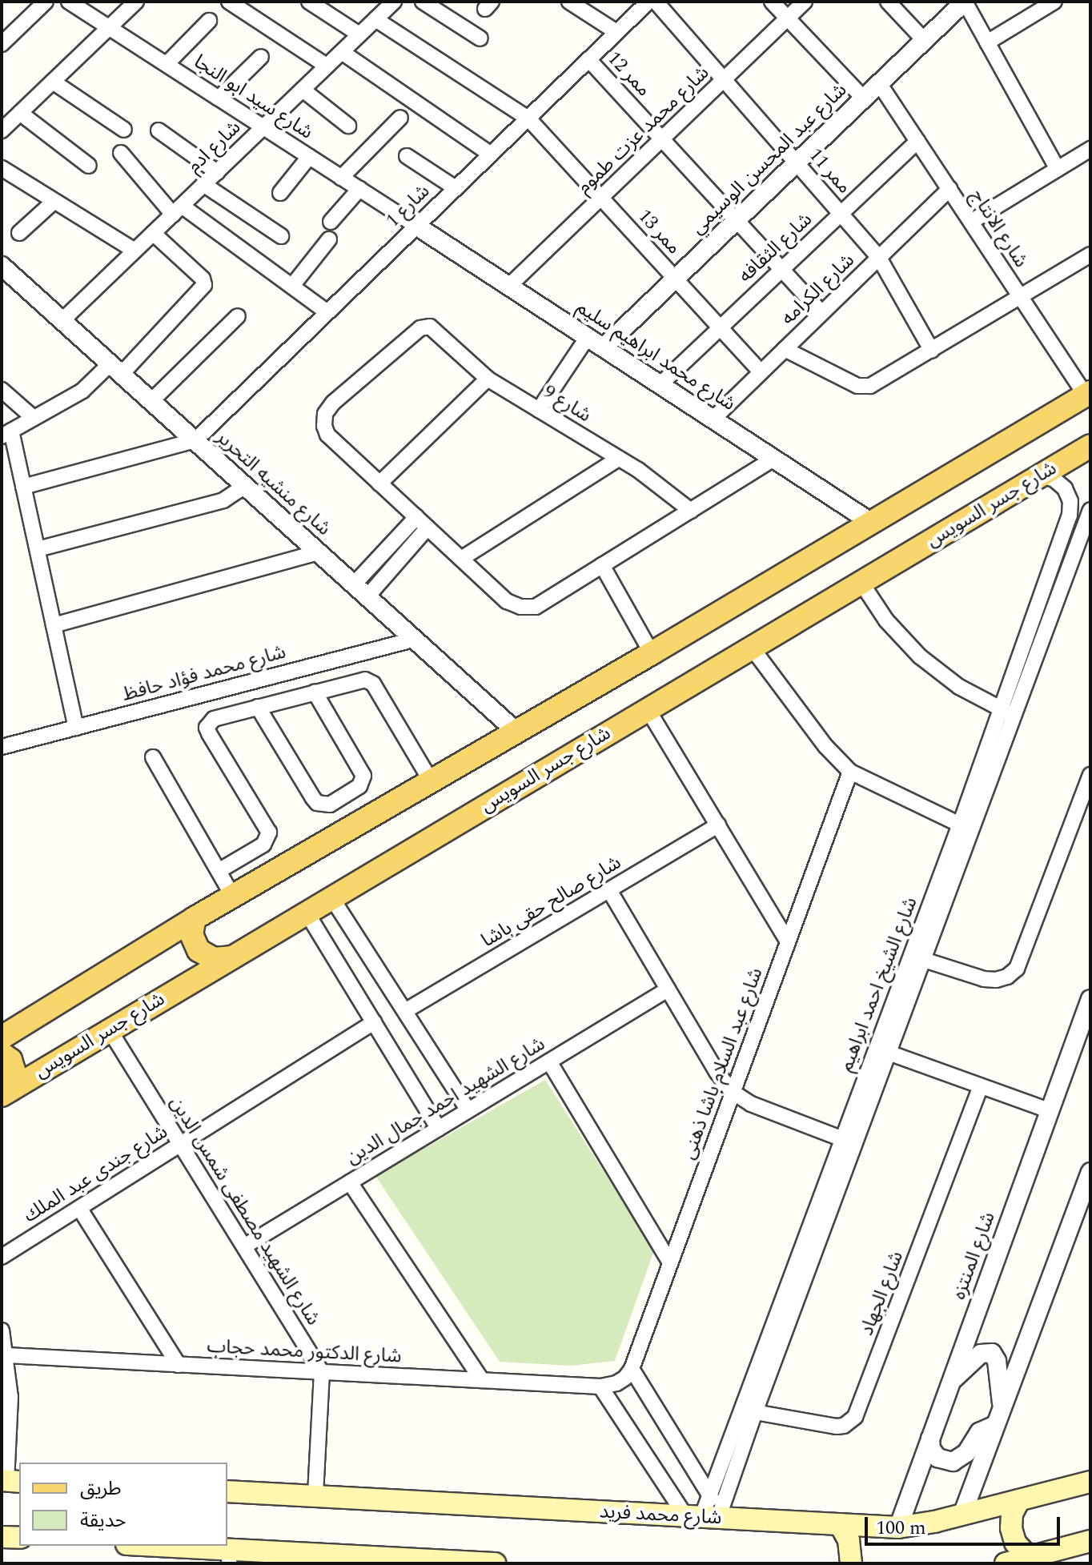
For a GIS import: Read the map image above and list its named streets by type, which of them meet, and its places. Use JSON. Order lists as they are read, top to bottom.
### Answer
{
  "streets": {
    "main road": ["شارع جسر السويس", "شارع محمد فريد"],
    "street": [
      "ممر 12",
      "شارع سيد ابو النجا",
      "شارع محمد عزت طموم",
      "شارع ادم",
      "شارع عبد المحسن الوسيمي",
      "ممر 11",
      "شارع 1",
      "شارع الانتاج",
      "ممر 13",
      "شارع الثقافه",
      "شارع الكرامه",
      "شارع محمد ابراهيم سليم",
      "شارع 9",
      "شارع منشيه التحرير",
      "شارع محمد فؤاد حافظ",
      "شارع صالح حقى باشا",
      "شارع الشيخ احمد ابراهيم",
      "شارع عبد السلام باشا ذهنى",
      "شارع الشهيد احمد جمال الدين",
      "شارع جندى عبد الملك",
      "شارع الشهيد مصطفى شمس الدين",
      "شارع المنتزه",
      "شارع الجهاد",
      "شارع الدكتور محمد حجاب"
    ]
  },
  "crossings": [
    ["ممر 12", "شارع محمد عزت طموم"],
    ["ممر 12", "شارع عبد المحسن الوسيمي"],
    ["ممر 12", "شارع 1"],
    ["ممر 12", "شارع الثقافه"],
    ["ممر 12", "شارع الكرامه"],
    ["شارع سيد ابو النجا", "شارع ادم"],
    ["شارع سيد ابو النجا", "شارع 1"],
    ["شارع سيد ابو النجا", "شارع محمد ابراهيم سليم"],
    ["شارع محمد عزت طموم", "ممر 11"],
    ["شارع محمد عزت طموم", "ممر 13"],
    ["شارع محمد عزت طموم", "شارع محمد ابراهيم سليم"],
    ["شارع ادم", "ممر 13"],
    ["شارع ادم", "شارع منشيه التحرير"],
    ["شارع عبد المحسن الوسيمي", "ممر 11"],
    ["شارع عبد المحسن الوسيمي", "شارع الانتاج"],
    ["شارع عبد المحسن الوسيمي", "ممر 13"],
    ["شارع عبد المحسن الوسيمي", "شارع محمد ابراهيم سليم"],
    ["ممر 11", "شارع الثقافه"],
    ["ممر 11", "شارع الكرامه"],
    ["شارع 1", "ممر 13"],
    ["شارع 1", "شارع محمد ابراهيم سليم"],
    ["شارع 1", "شارع منشيه التحرير"],
    ["شارع الانتاج", "شارع الثقافه"],
    ["شارع الانتاج", "شارع الكرامه"],
    ["ممر 13", "شارع الثقافه"],
    ["ممر 13", "شارع الكرامه"],
    ["شارع الثقافه", "شارع محمد ابراهيم سليم"],
    ["شارع الكرامه", "شارع محمد ابراهيم سليم"],
    ["شارع منشيه التحرير", "شارع محمد فؤاد حافظ"],
    ["شارع جسر السويس", "شارع الشهيد مصطفى شمس الدين"],
    ["شارع الشيخ احمد ابراهيم", "شارع الجهاد"],
    ["شارع الشيخ احمد ابراهيم", "شارع محمد فريد"],
    ["شارع الشهيد احمد جمال الدين", "شارع الشهيد مصطفى شمس الدين"],
    ["شارع جندى عبد الملك", "شارع الشهيد مصطفى شمس الدين"],
    ["شارع الشهيد مصطفى شمس الدين", "شارع الدكتور محمد حجاب"],
    ["شارع المنتزه", "شارع محمد فريد"]
  ],
  "legend": ["طريق", "حديقة"],
  "scale_bar": "100 m"
}
